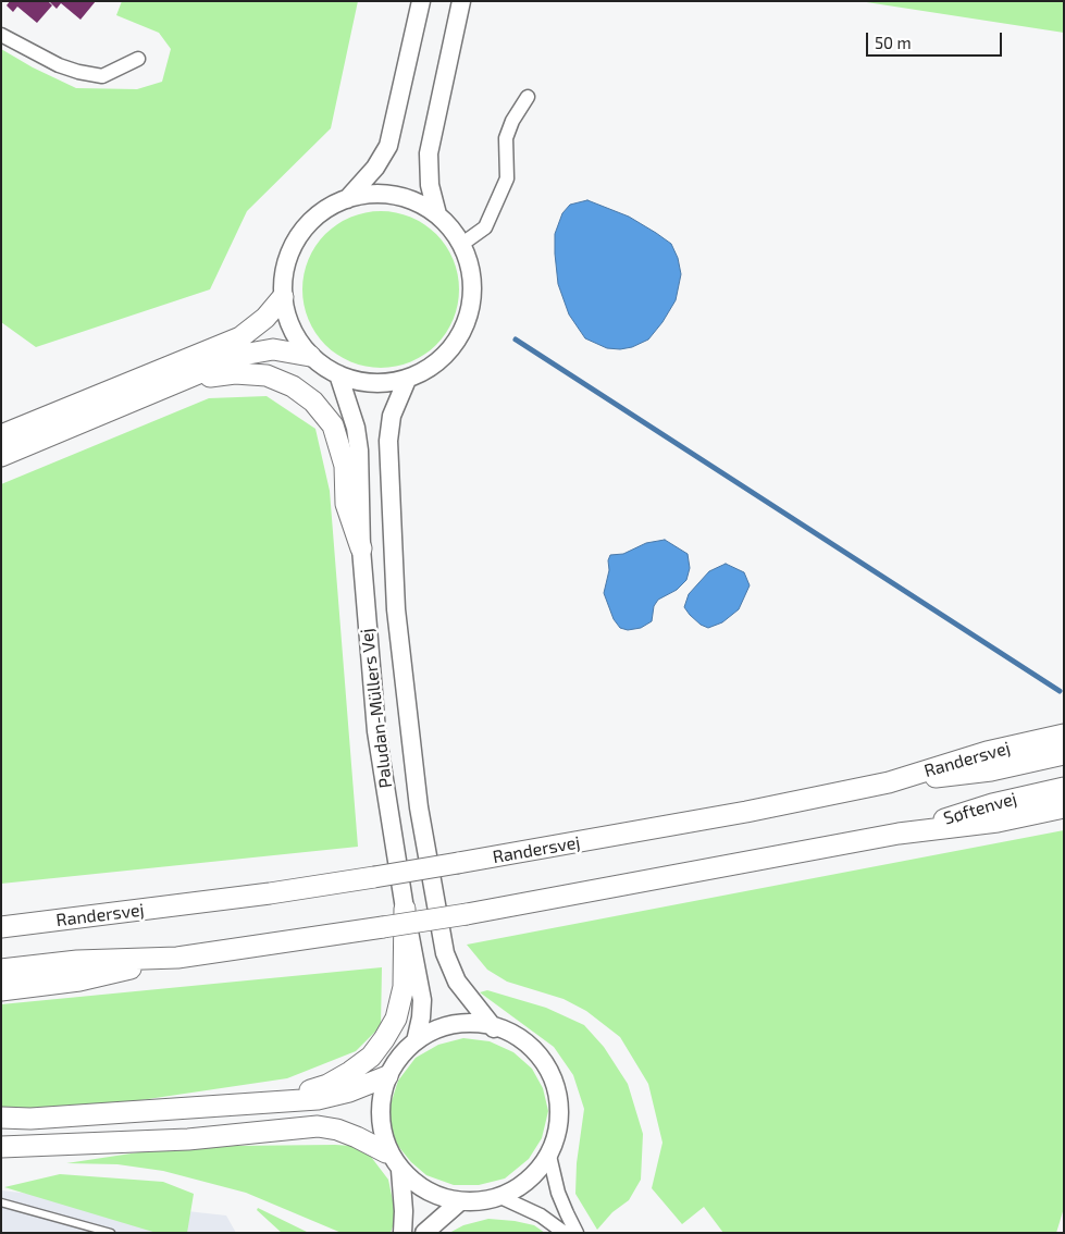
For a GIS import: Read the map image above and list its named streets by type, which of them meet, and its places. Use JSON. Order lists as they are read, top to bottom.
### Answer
{
  "streets": {
    "main road": ["Randersvej", "Søftenvej"],
    "street": ["Paludan-Müllers Vej"]
  },
  "crossings": [
    ["Randersvej", "Søftenvej"]
  ],
  "scale_bar": "50 m"
}
